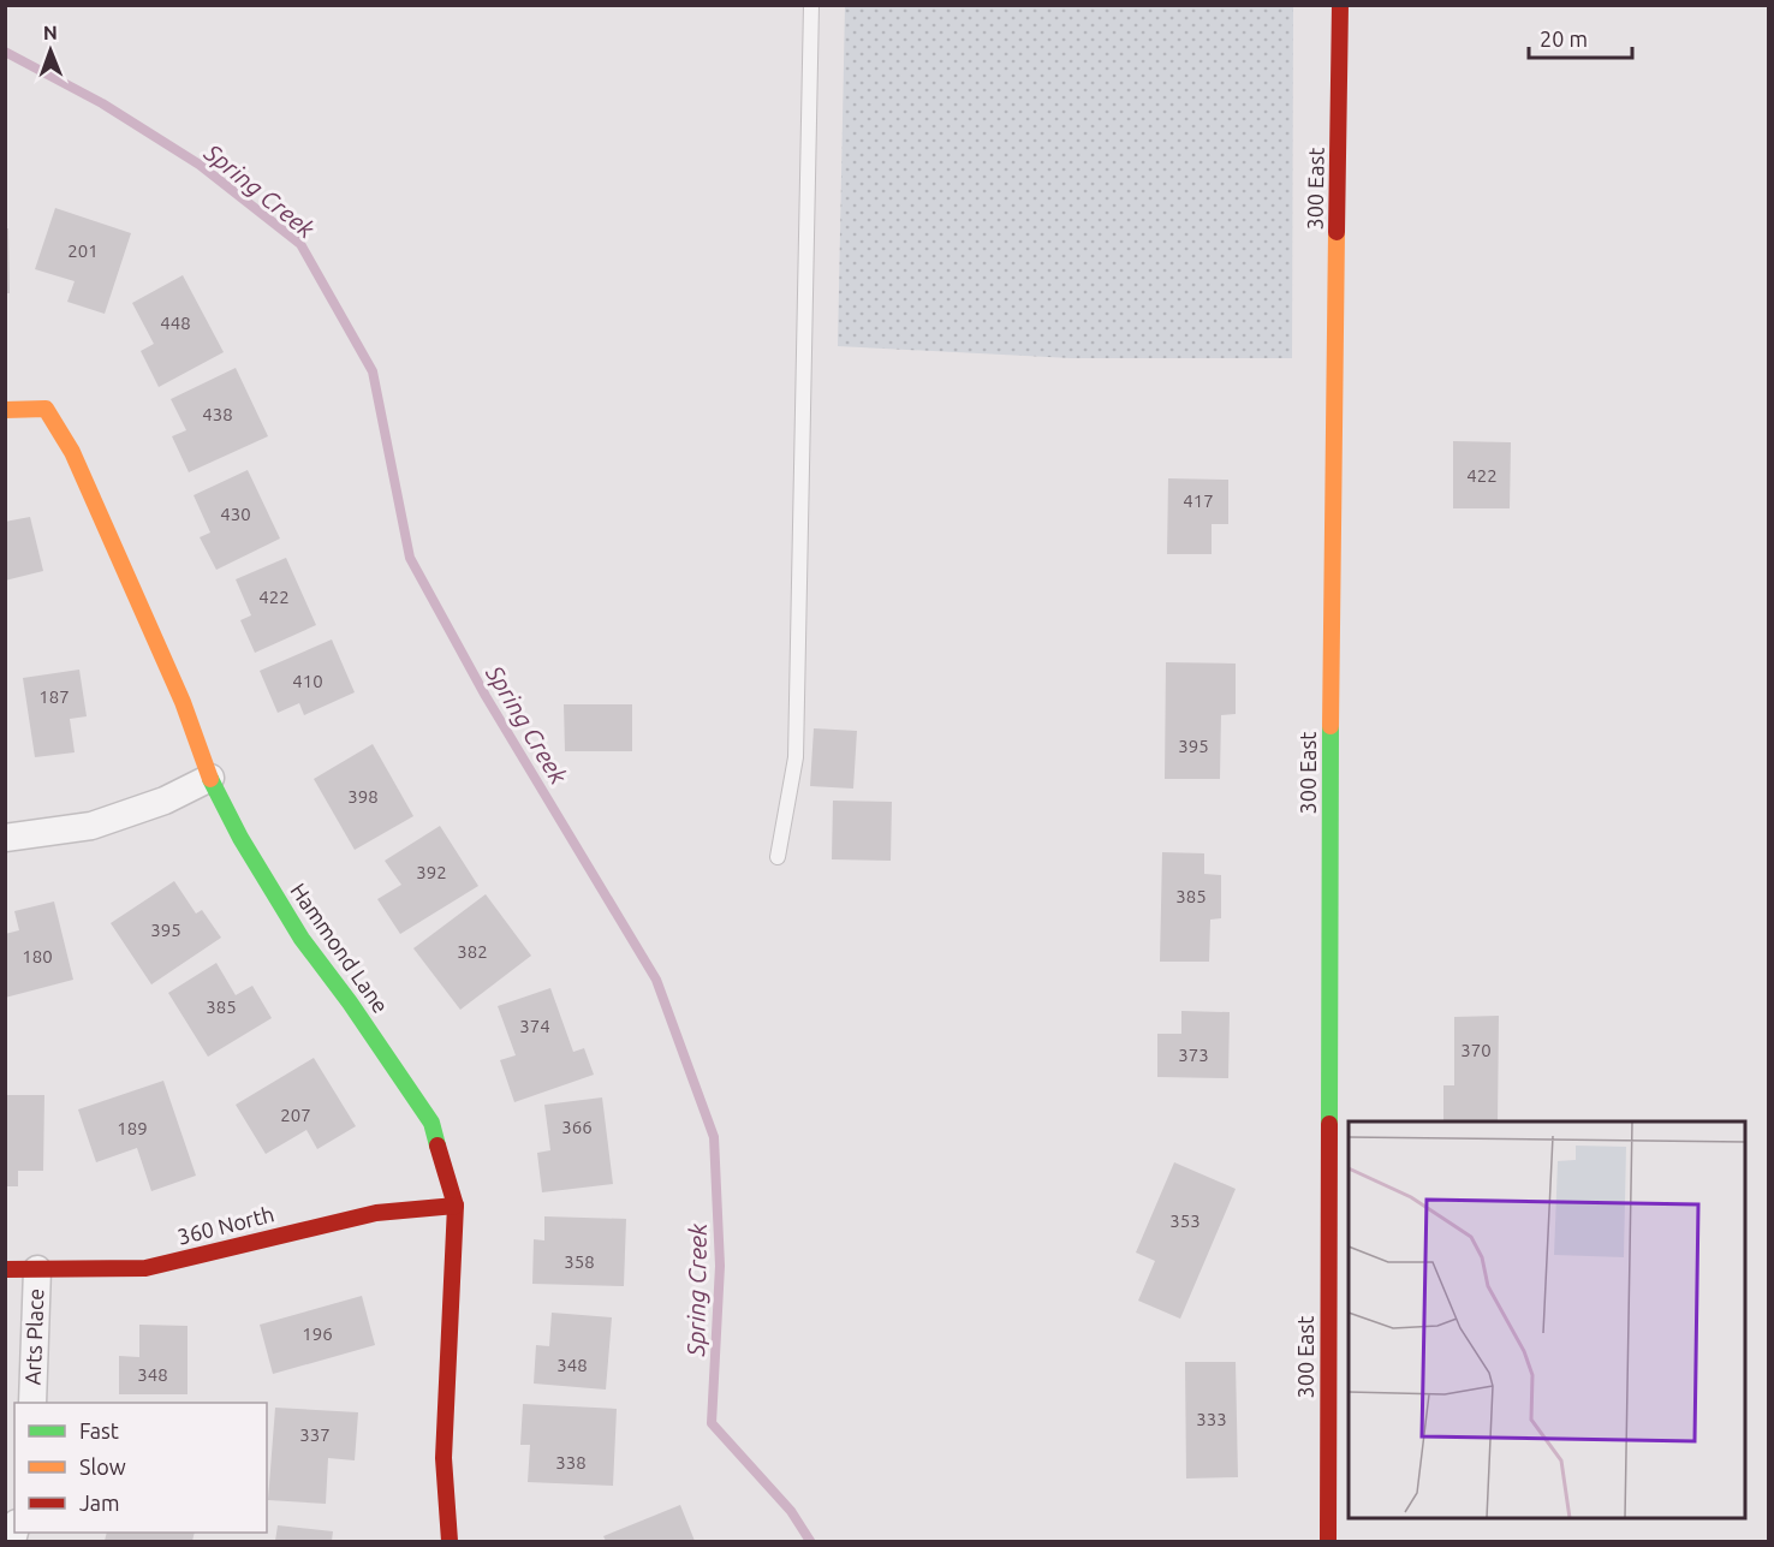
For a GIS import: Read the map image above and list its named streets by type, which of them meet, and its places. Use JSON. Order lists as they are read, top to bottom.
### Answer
{
  "streets": {
    "street": [
      "300 East",
      "Hammond Lane",
      "360 North",
      "Arts Place"
    ]
  },
  "crossings": [
    ["Hammond Lane", "360 North"],
    ["360 North", "Arts Place"]
  ],
  "water": ["Spring Creek"],
  "house_numbers": [
    "201",
    "448",
    "438",
    "422",
    "417",
    "430",
    "422",
    "410",
    "187",
    "395",
    "398",
    "392",
    "385",
    "395",
    "382",
    "180",
    "385",
    "374",
    "370",
    "373",
    "207",
    "366",
    "189",
    "353",
    "358",
    "196",
    "348",
    "348",
    "333",
    "337",
    "338"
  ],
  "legend": ["Fast", "Slow", "Jam"],
  "scale_bar": "20 m",
  "north": "top"
}
